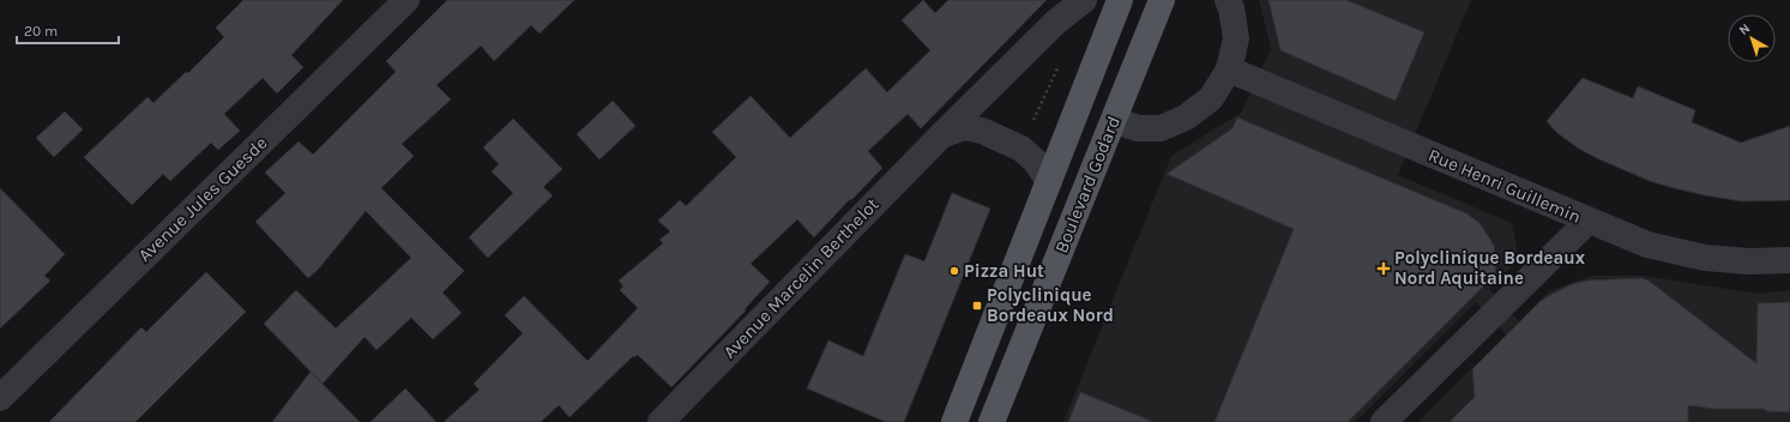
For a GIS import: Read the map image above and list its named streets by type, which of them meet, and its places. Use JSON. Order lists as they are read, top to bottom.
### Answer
{
  "streets": {
    "main road": ["Boulevard Godard"],
    "street": ["Rue Henri Guillemin", "Avenue Jules Guesde", "Avenue Marcelin Berthelot"]
  },
  "crossings": [
    ["Boulevard Godard", "Avenue Marcelin Berthelot"]
  ],
  "places": {
    "health": ["Polyclinique Bordeaux Nord Aquitaine"],
    "other": ["Pizza Hut"],
    "transit": ["Polyclinique Bordeaux Nord"]
  },
  "scale_bar": "20 m",
  "north": "top left"
}
